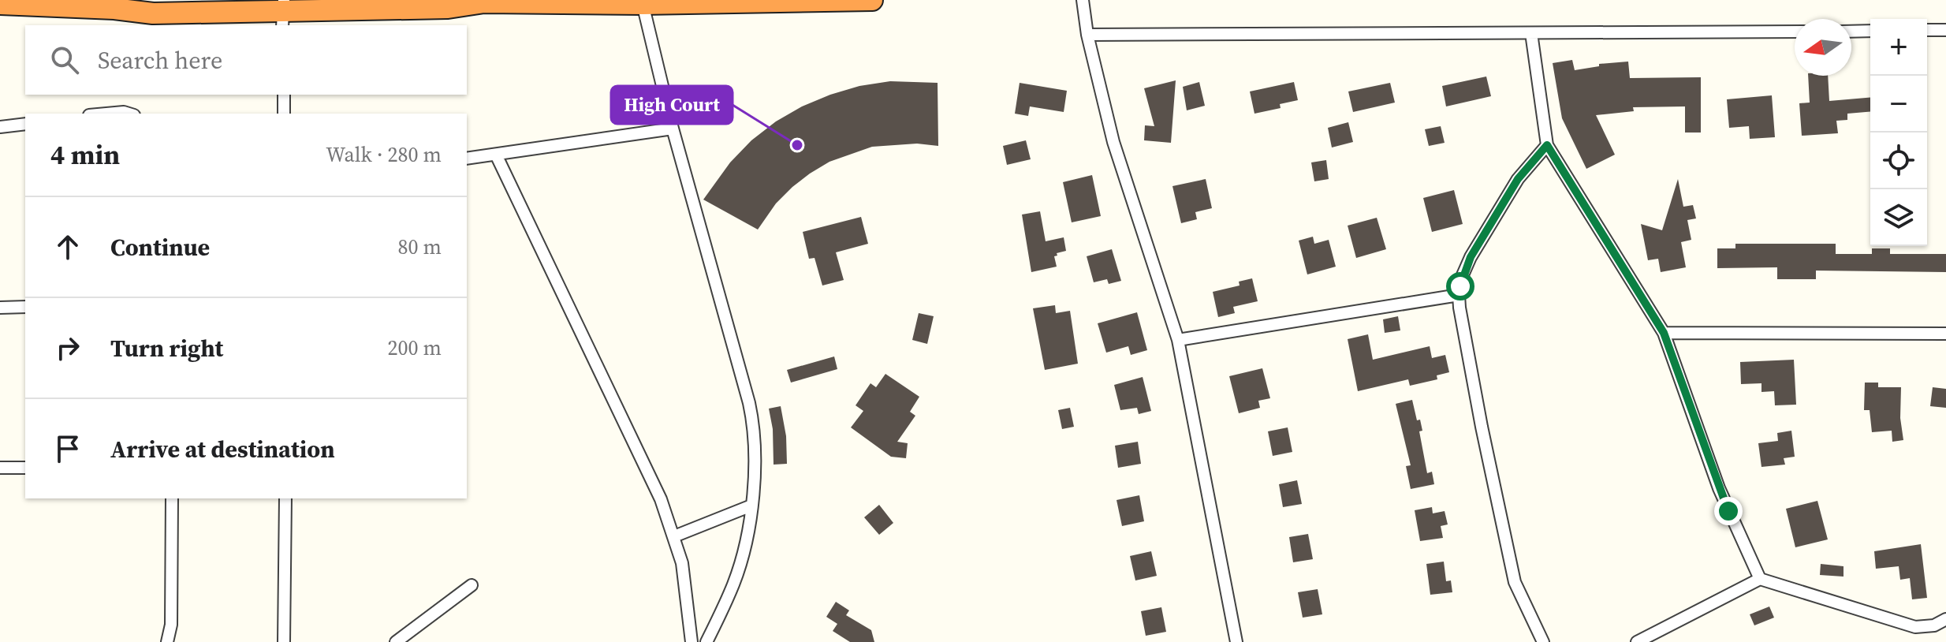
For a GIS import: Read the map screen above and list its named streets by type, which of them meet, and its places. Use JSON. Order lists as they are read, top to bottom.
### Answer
{
  "places": ["High Court"],
  "north": "left",
  "page": {
    "map_buttons": ["+", "−"],
    "search": "Search here",
    "heading": ["4 min", "Walk · 280 m"],
    "list": [
      ["Continue", "80 m"],
      ["Turn right", "200 m"],
      "Arrive at destination"
    ]
  }
}
